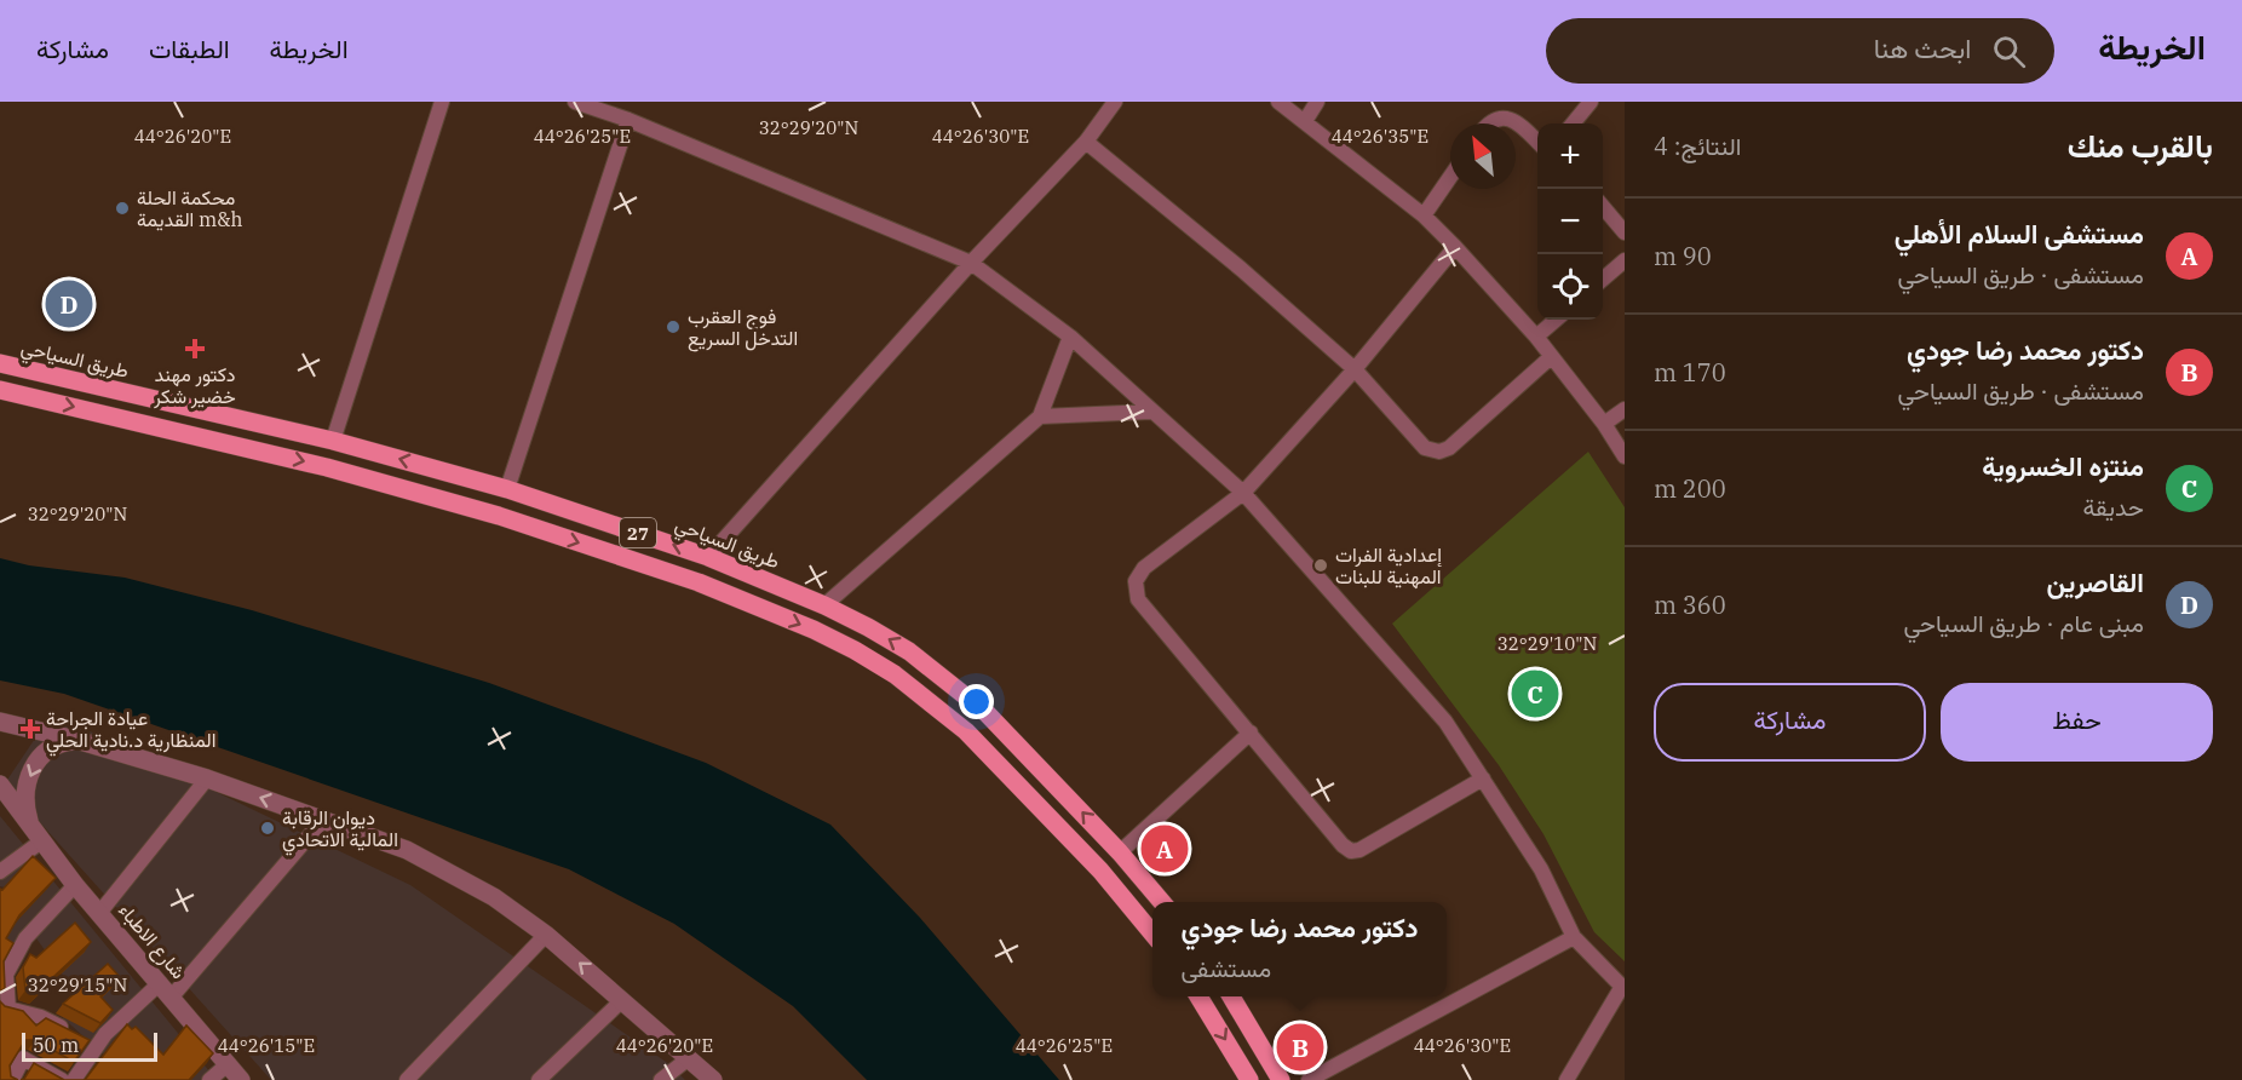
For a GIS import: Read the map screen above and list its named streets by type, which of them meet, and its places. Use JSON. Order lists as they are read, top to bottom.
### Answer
{
  "streets": {
    "main road": ["طريق السياحي", "27"],
    "street": ["شارع الاطباء"]
  },
  "places": {
    "other": [
      "محكمة الحلة القديمة m&h",
      "فوج العقرب التدخل السريع",
      "إعدادية الفرات المهنية للبنات",
      "ديوان الرقابة المالية الاتحادي"
    ],
    "health": ["دكتور مهند خضير شكر", "عيادة الجراحة المنظارية د.نادية الحلي"]
  },
  "scale_bar": "50 m",
  "north": "top left",
  "page": {
    "header": "الخريطة",
    "search": "ابحث هنا",
    "nav": ["الخريطة", "الطبقات", "مشاركة"],
    "heading": ["بالقرب منك", "النتائج: 4"],
    "map_buttons": ["+", "−"],
    "list": [
      {
        "mark": "A",
        "name": "مستشفى السلام الأهلي",
        "note": "مستشفى · طريق السياحي",
        "value": "90 m"
      },
      {
        "mark": "B",
        "name": "دكتور محمد رضا جودي",
        "note": "مستشفى · طريق السياحي",
        "value": "170 m"
      },
      {
        "mark": "C",
        "name": "منتزه الخسروية",
        "note": "حديقة",
        "value": "200 m"
      },
      {
        "mark": "D",
        "name": "القاصرين",
        "note": "مبنى عام · طريق السياحي",
        "value": "360 m"
      }
    ],
    "pins": [
      "D",
      "C",
      "A",
      "B"
    ],
    "buttons": ["حفظ", "مشاركة"],
    "popup": ["دكتور محمد رضا جودي", "مستشفى"],
    "scale": "50 m"
  },
  "coordinates": [
    "32°29'20\"N",
    "44°26'20\"E",
    "44°26'25\"E",
    "44°26'30\"E",
    "44°26'35\"E",
    "32°29'10\"N",
    "32°29'15\"N",
    "44°26'15\"E"
  ]
}
